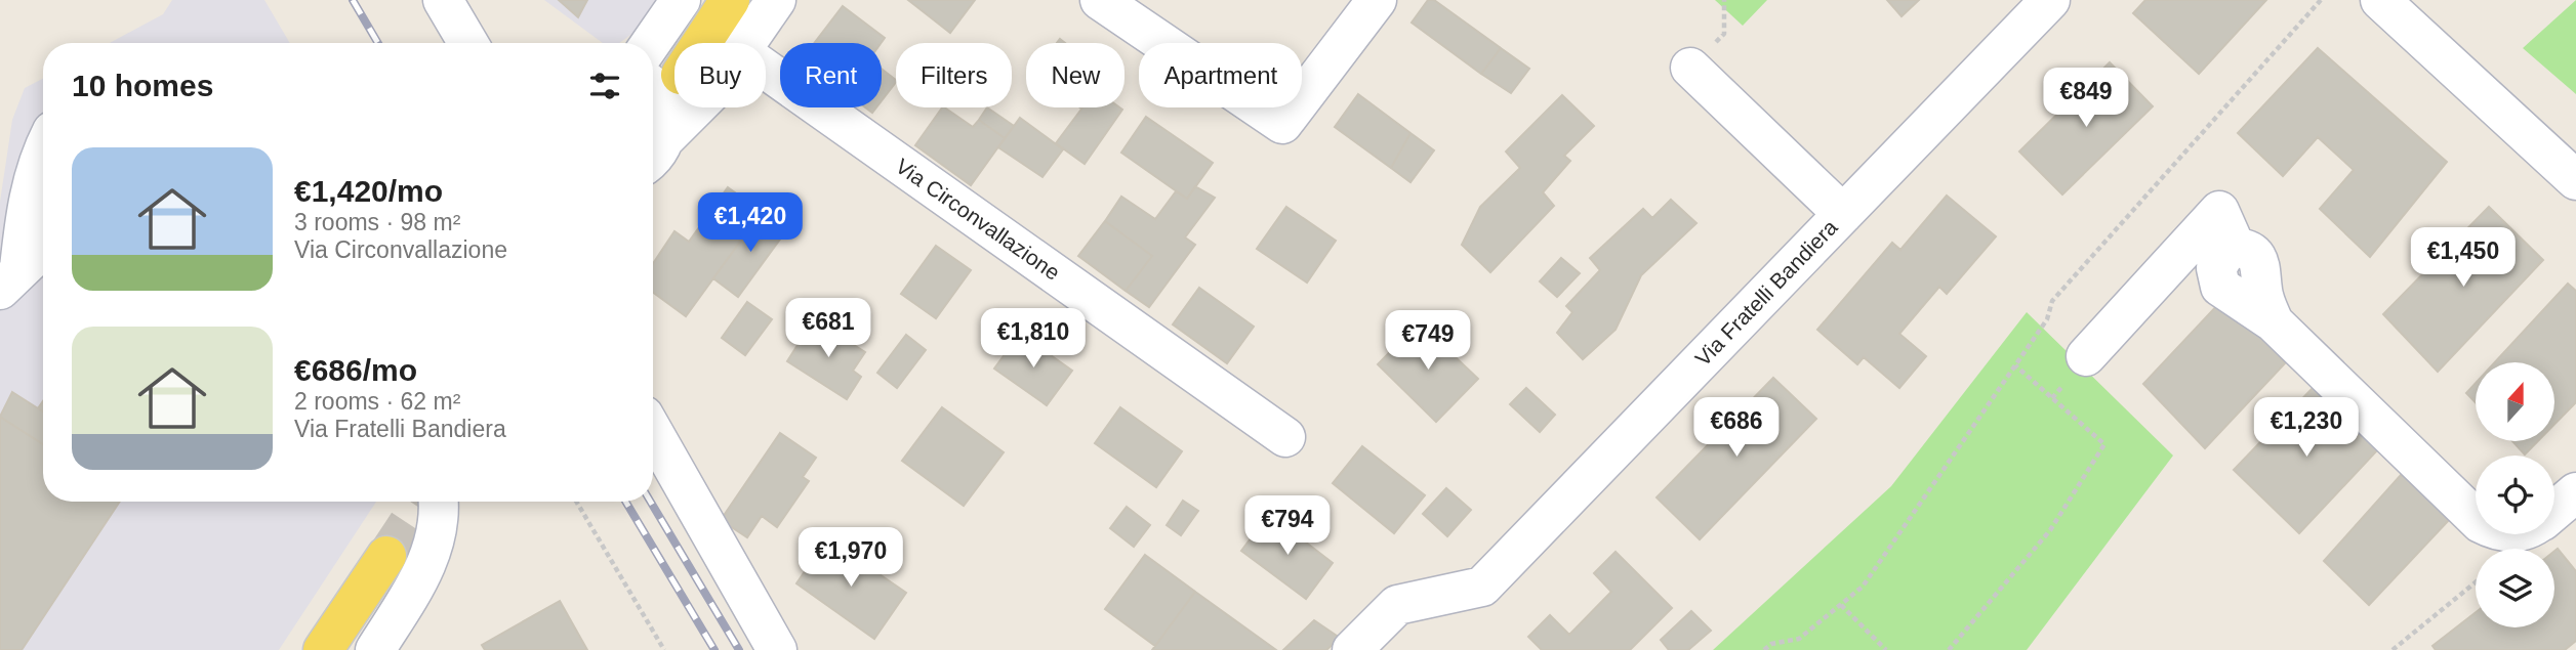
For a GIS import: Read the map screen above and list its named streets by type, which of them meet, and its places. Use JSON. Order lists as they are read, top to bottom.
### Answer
{
  "streets": {
    "street": ["Via Circonvallazione", "Via Fratelli Bandiera"]
  },
  "north": "top",
  "page": {
    "chip": [
      "Buy",
      "Rent",
      "Filters",
      "New",
      "Apartment"
    ],
    "heading": "10 homes",
    "price": [
      "€849",
      "€1,420",
      "€1,450",
      "€681",
      "€1,810",
      "€749",
      "€686",
      "€1,230",
      "€794",
      "€1,970"
    ],
    "list": [
      {
        "name": "€1,420/mo",
        "note": "3 rooms · 98 m² · Via Circonvallazione"
      },
      {
        "name": "€686/mo",
        "note": "2 rooms · 62 m² · Via Fratelli Bandiera"
      }
    ]
  }
}
